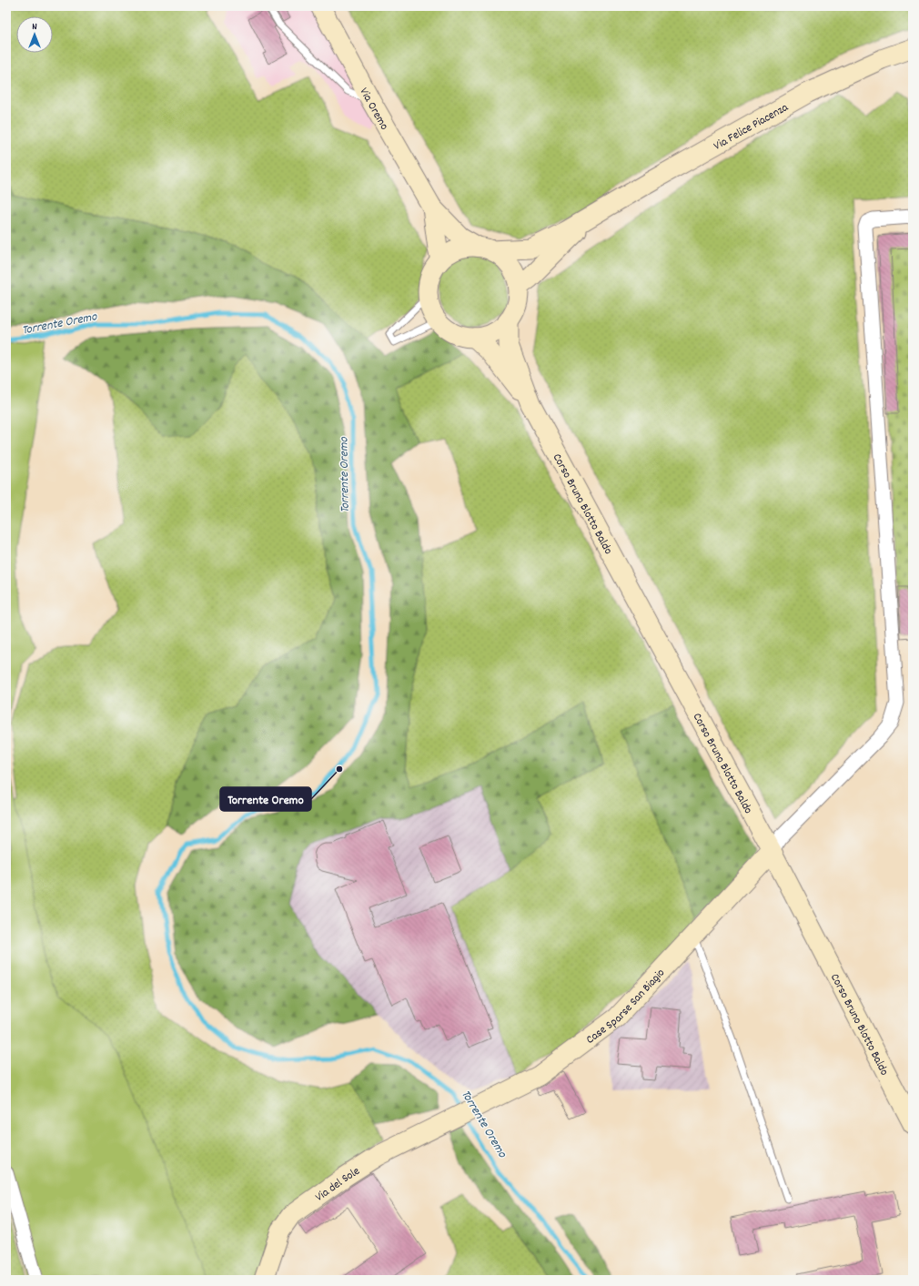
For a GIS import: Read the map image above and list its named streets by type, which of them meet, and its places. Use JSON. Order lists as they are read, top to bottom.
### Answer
{
  "streets": {
    "main road": [
      "Via Oremo",
      "Via Felice Piacenza",
      "Corso Bruno Blotto Baldo",
      "Case Sparse San Biagio",
      "Via del Sole"
    ]
  },
  "crossings": [
    ["Via Oremo", "Via Felice Piacenza"],
    ["Via Oremo", "Corso Bruno Blotto Baldo"],
    ["Via Felice Piacenza", "Corso Bruno Blotto Baldo"],
    ["Corso Bruno Blotto Baldo", "Case Sparse San Biagio"],
    ["Case Sparse San Biagio", "Via del Sole"]
  ],
  "water": ["Torrente Oremo"],
  "places": ["Torrente Oremo"],
  "north": "top"
}
